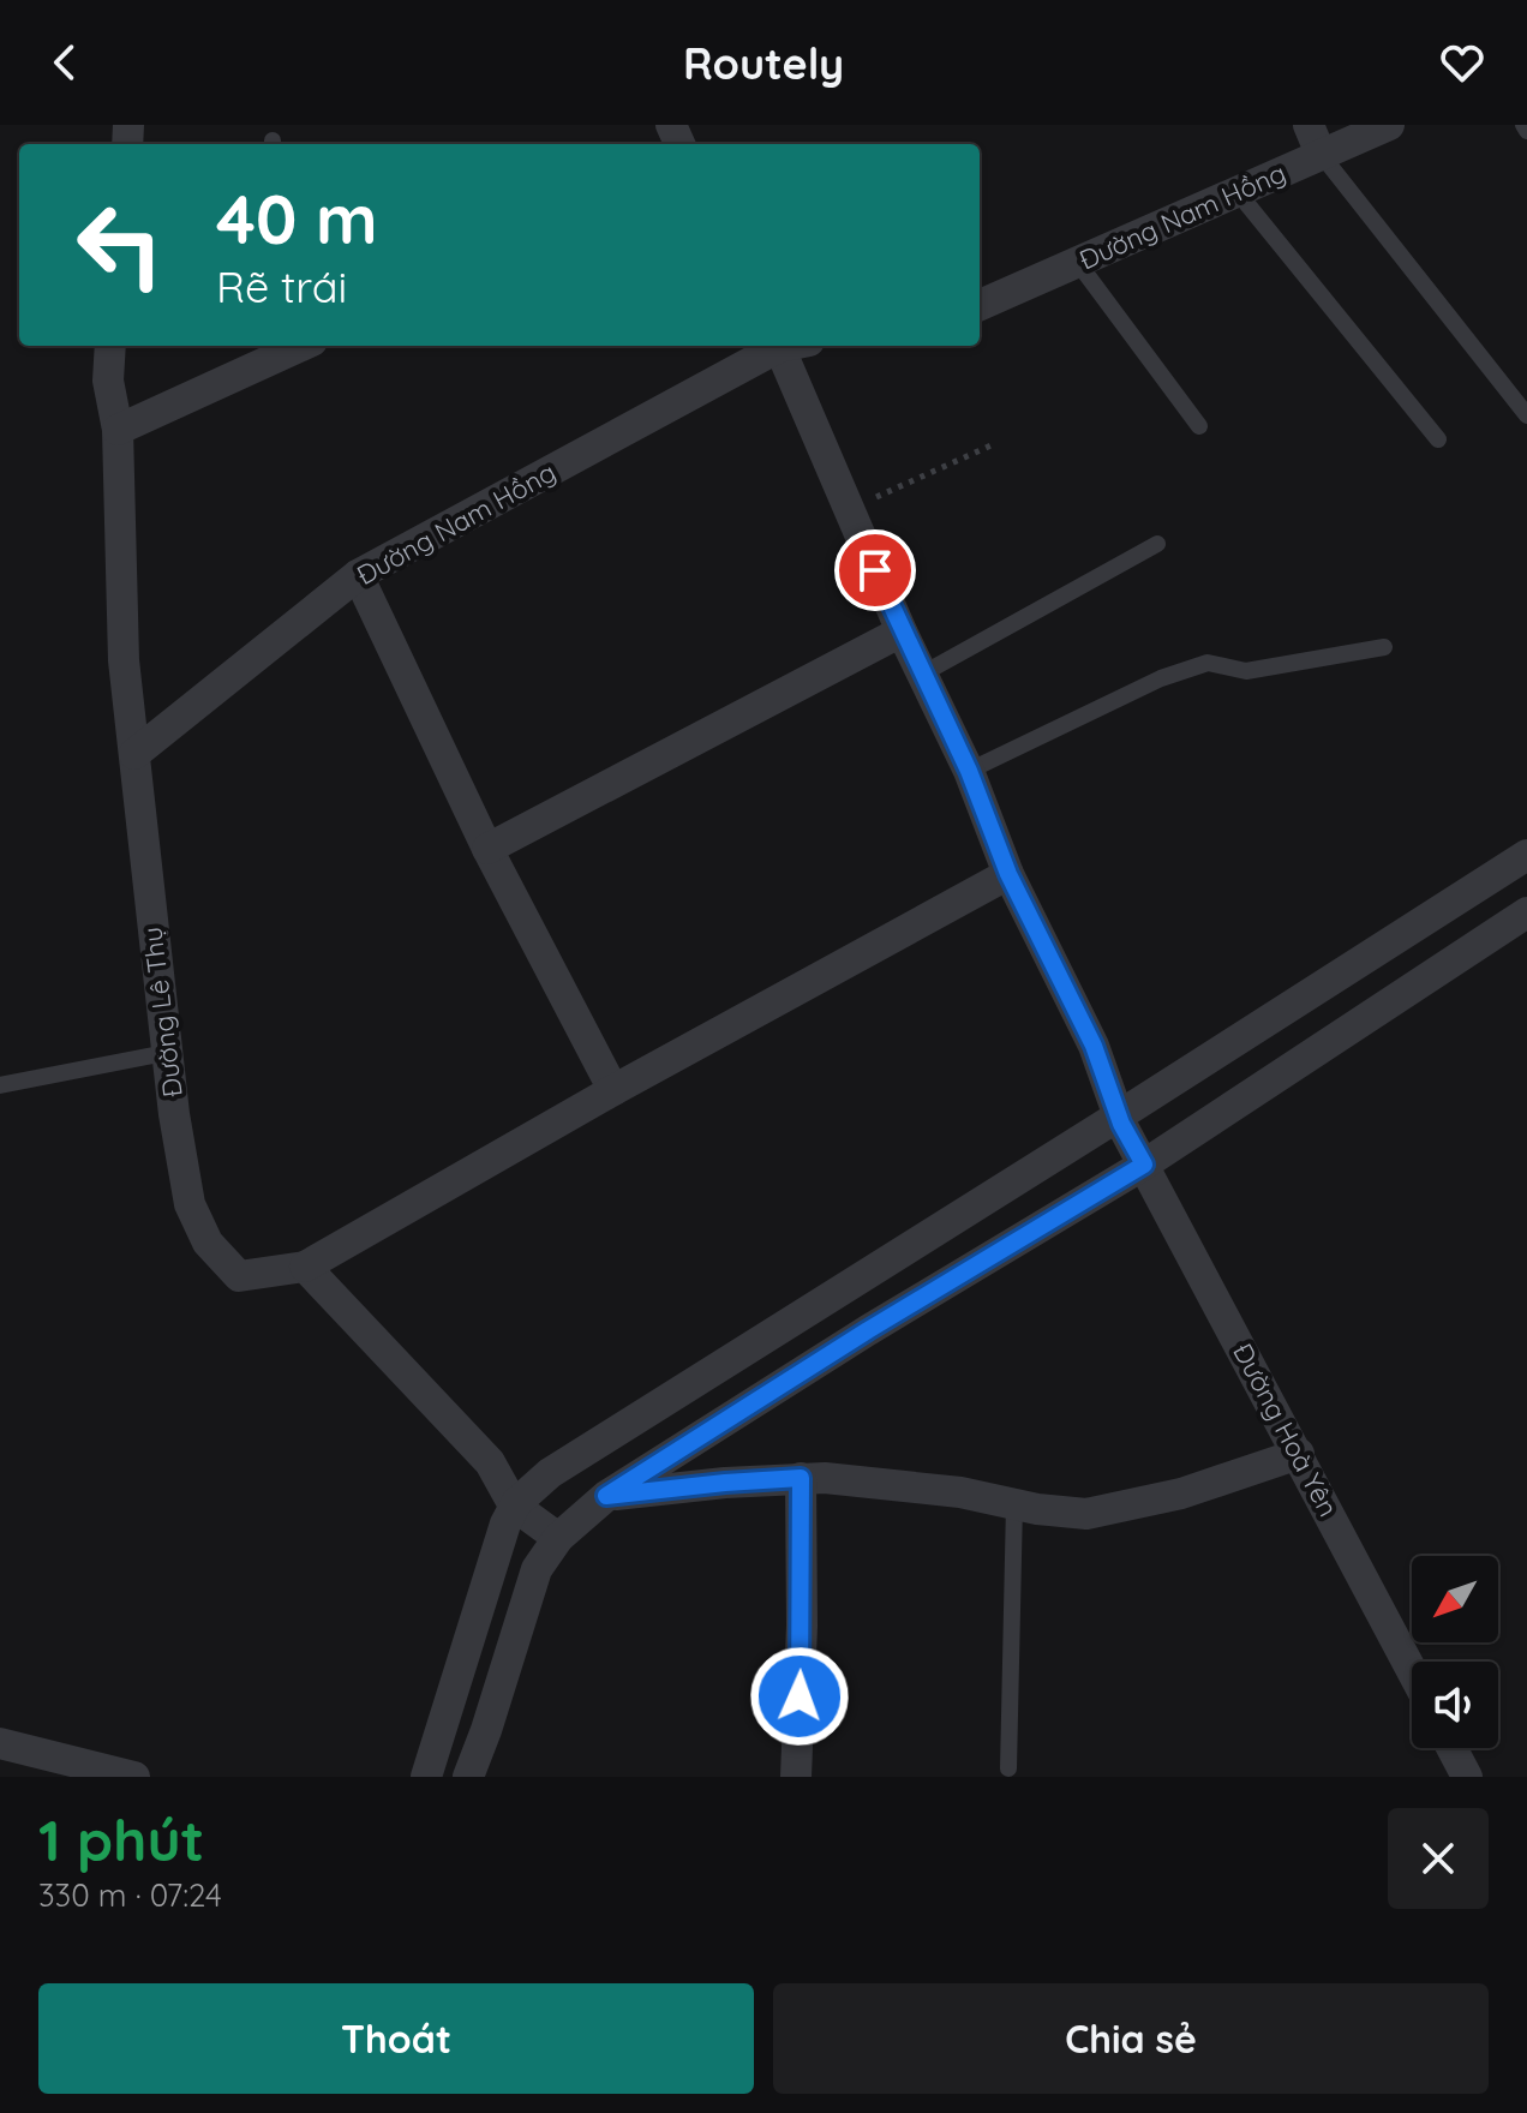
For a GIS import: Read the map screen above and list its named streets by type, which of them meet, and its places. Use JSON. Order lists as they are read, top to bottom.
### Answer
{
  "streets": {
    "street": ["Đường Nam Hồng", "Đường Lê Thụ", "Đường Hoà Yên"]
  },
  "crossings": [
    ["Đường Nam Hồng", "Đường Lê Thụ"]
  ],
  "north": "bottom left",
  "page": {
    "header": "Routely",
    "turn": ["40 m", "Rẽ trái"],
    "heading": ["1 phút", "330 m · 07:24"],
    "buttons": ["Thoát", "Chia sẻ"]
  }
}
